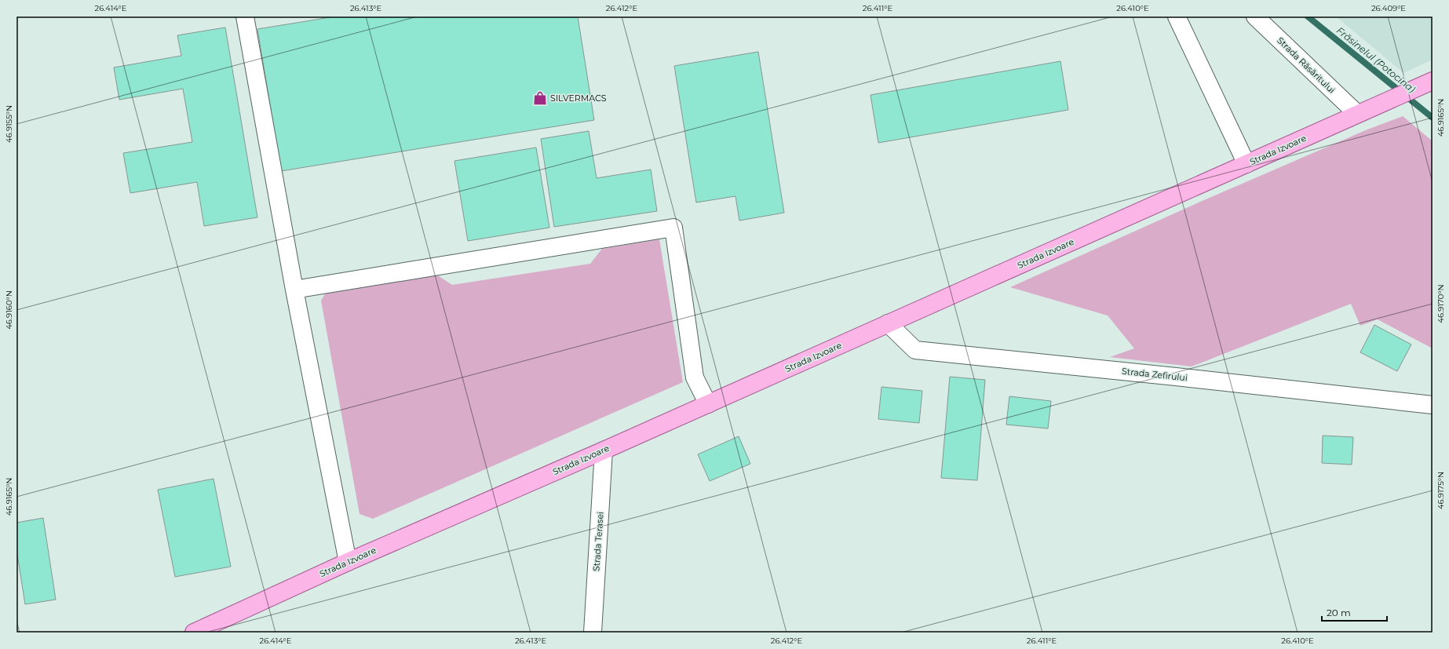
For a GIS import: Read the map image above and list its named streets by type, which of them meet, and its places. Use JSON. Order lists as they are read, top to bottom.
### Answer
{
  "streets": {
    "main road": ["Strada Izvoare"],
    "street": ["Strada Răsăritului", "Strada Zefirului", "Strada Terasei"]
  },
  "crossings": [
    ["Strada Răsăritului", "Strada Izvoare"],
    ["Strada Izvoare", "Strada Zefirului"],
    ["Strada Izvoare", "Strada Terasei"]
  ],
  "water": ["Frăsinelul (Potocina)"],
  "places": {
    "shop": ["SILVERMACS"]
  },
  "scale_bar": "20 m",
  "coordinates": [
    "26.414°E",
    "26.413°E",
    "26.412°E",
    "26.411°E",
    "26.410°E",
    "26.409°E",
    "46.9165°N",
    "46.9155°N",
    "46.9170°N",
    "46.9160°N",
    "46.9175°N"
  ]
}
